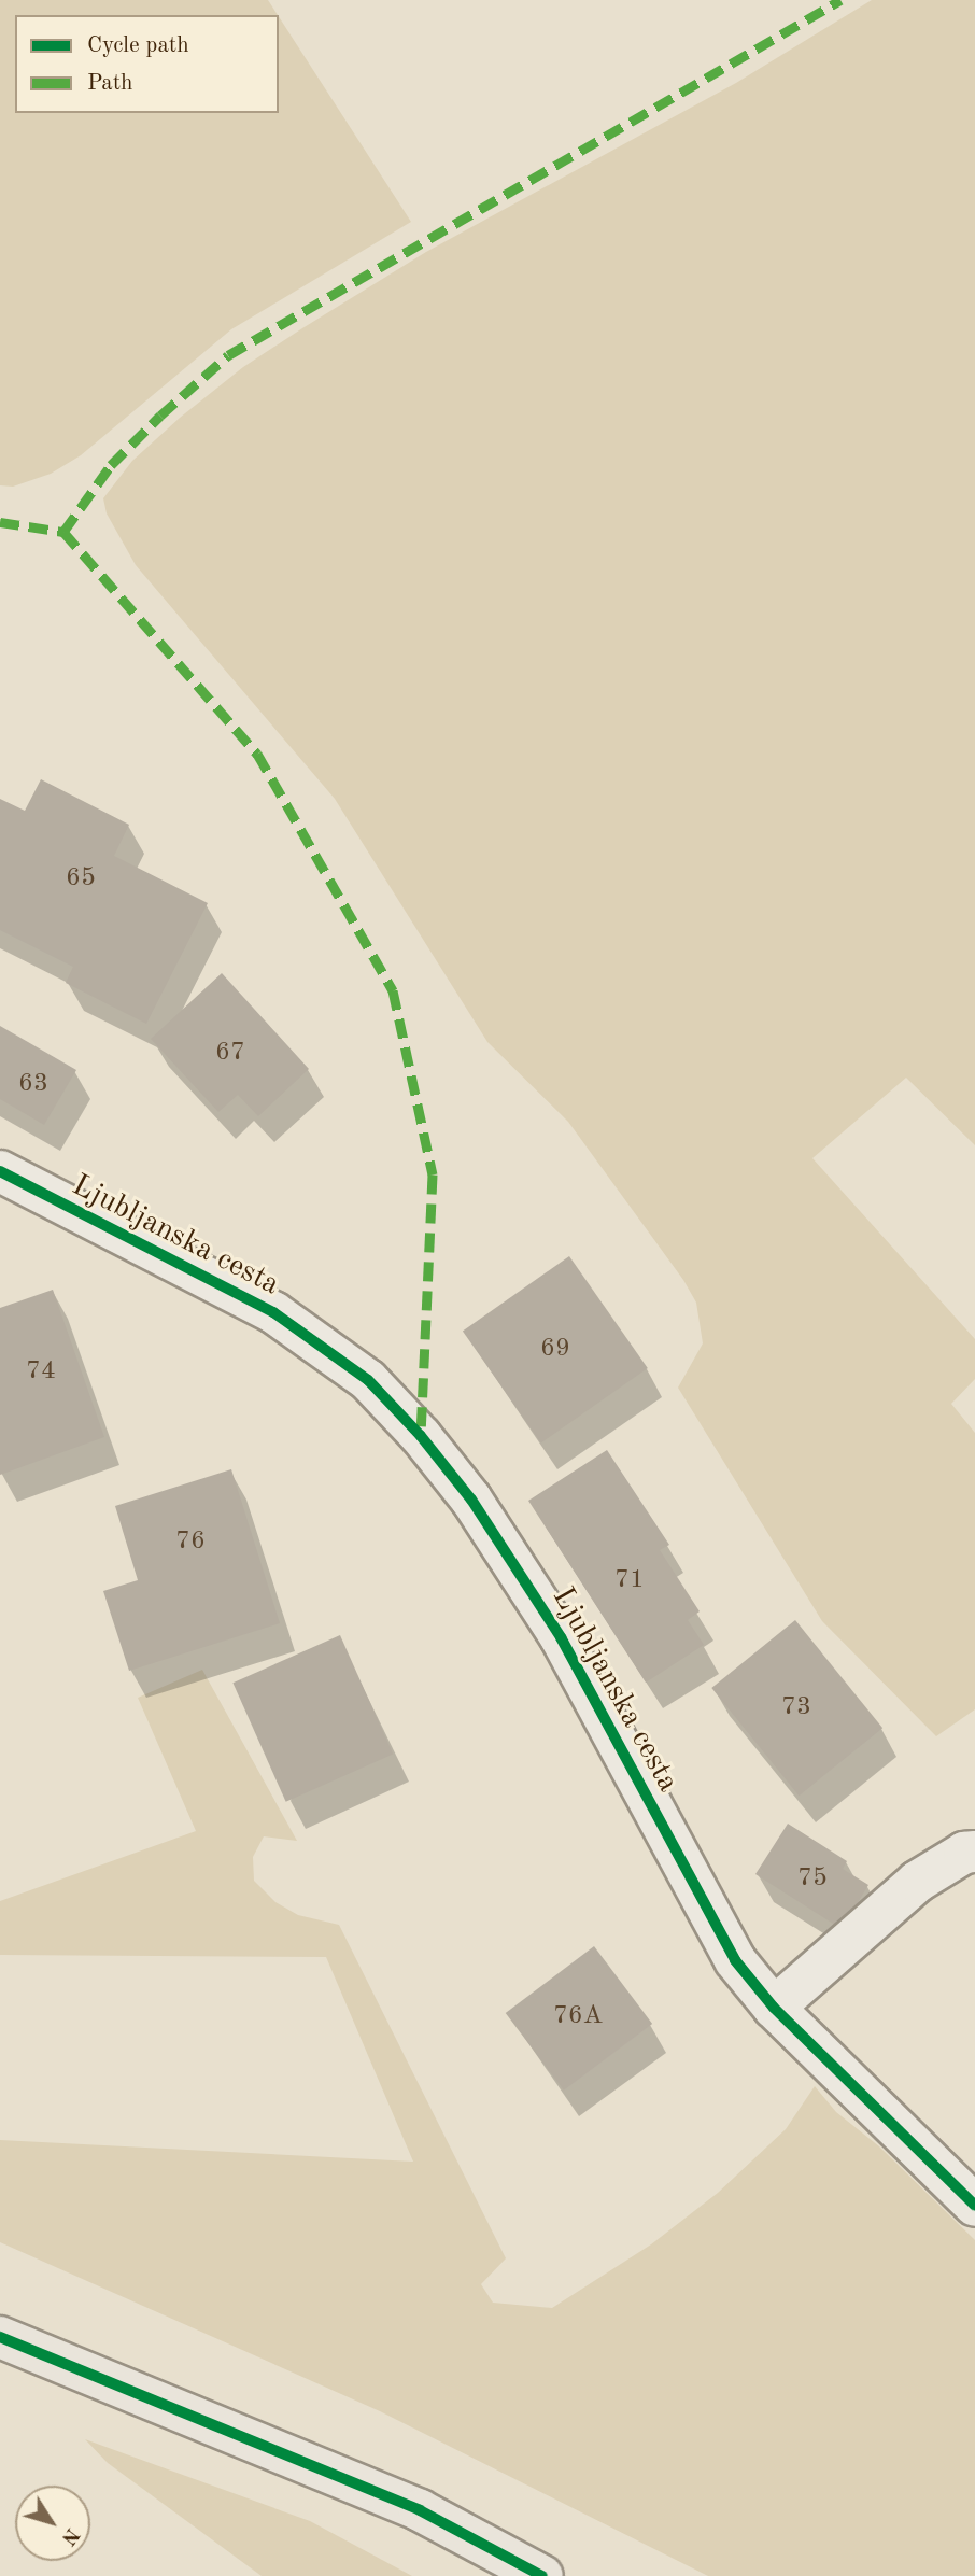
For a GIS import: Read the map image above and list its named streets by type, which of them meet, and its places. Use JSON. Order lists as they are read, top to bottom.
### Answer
{
  "streets": {
    "street": ["Ljubljanska cesta"]
  },
  "house_numbers": [
    "65",
    "67",
    "63",
    "69",
    "74",
    "76",
    "71",
    "73",
    "75",
    "76A"
  ],
  "legend": ["Cycle path", "Path"],
  "north": "bottom right"
}
